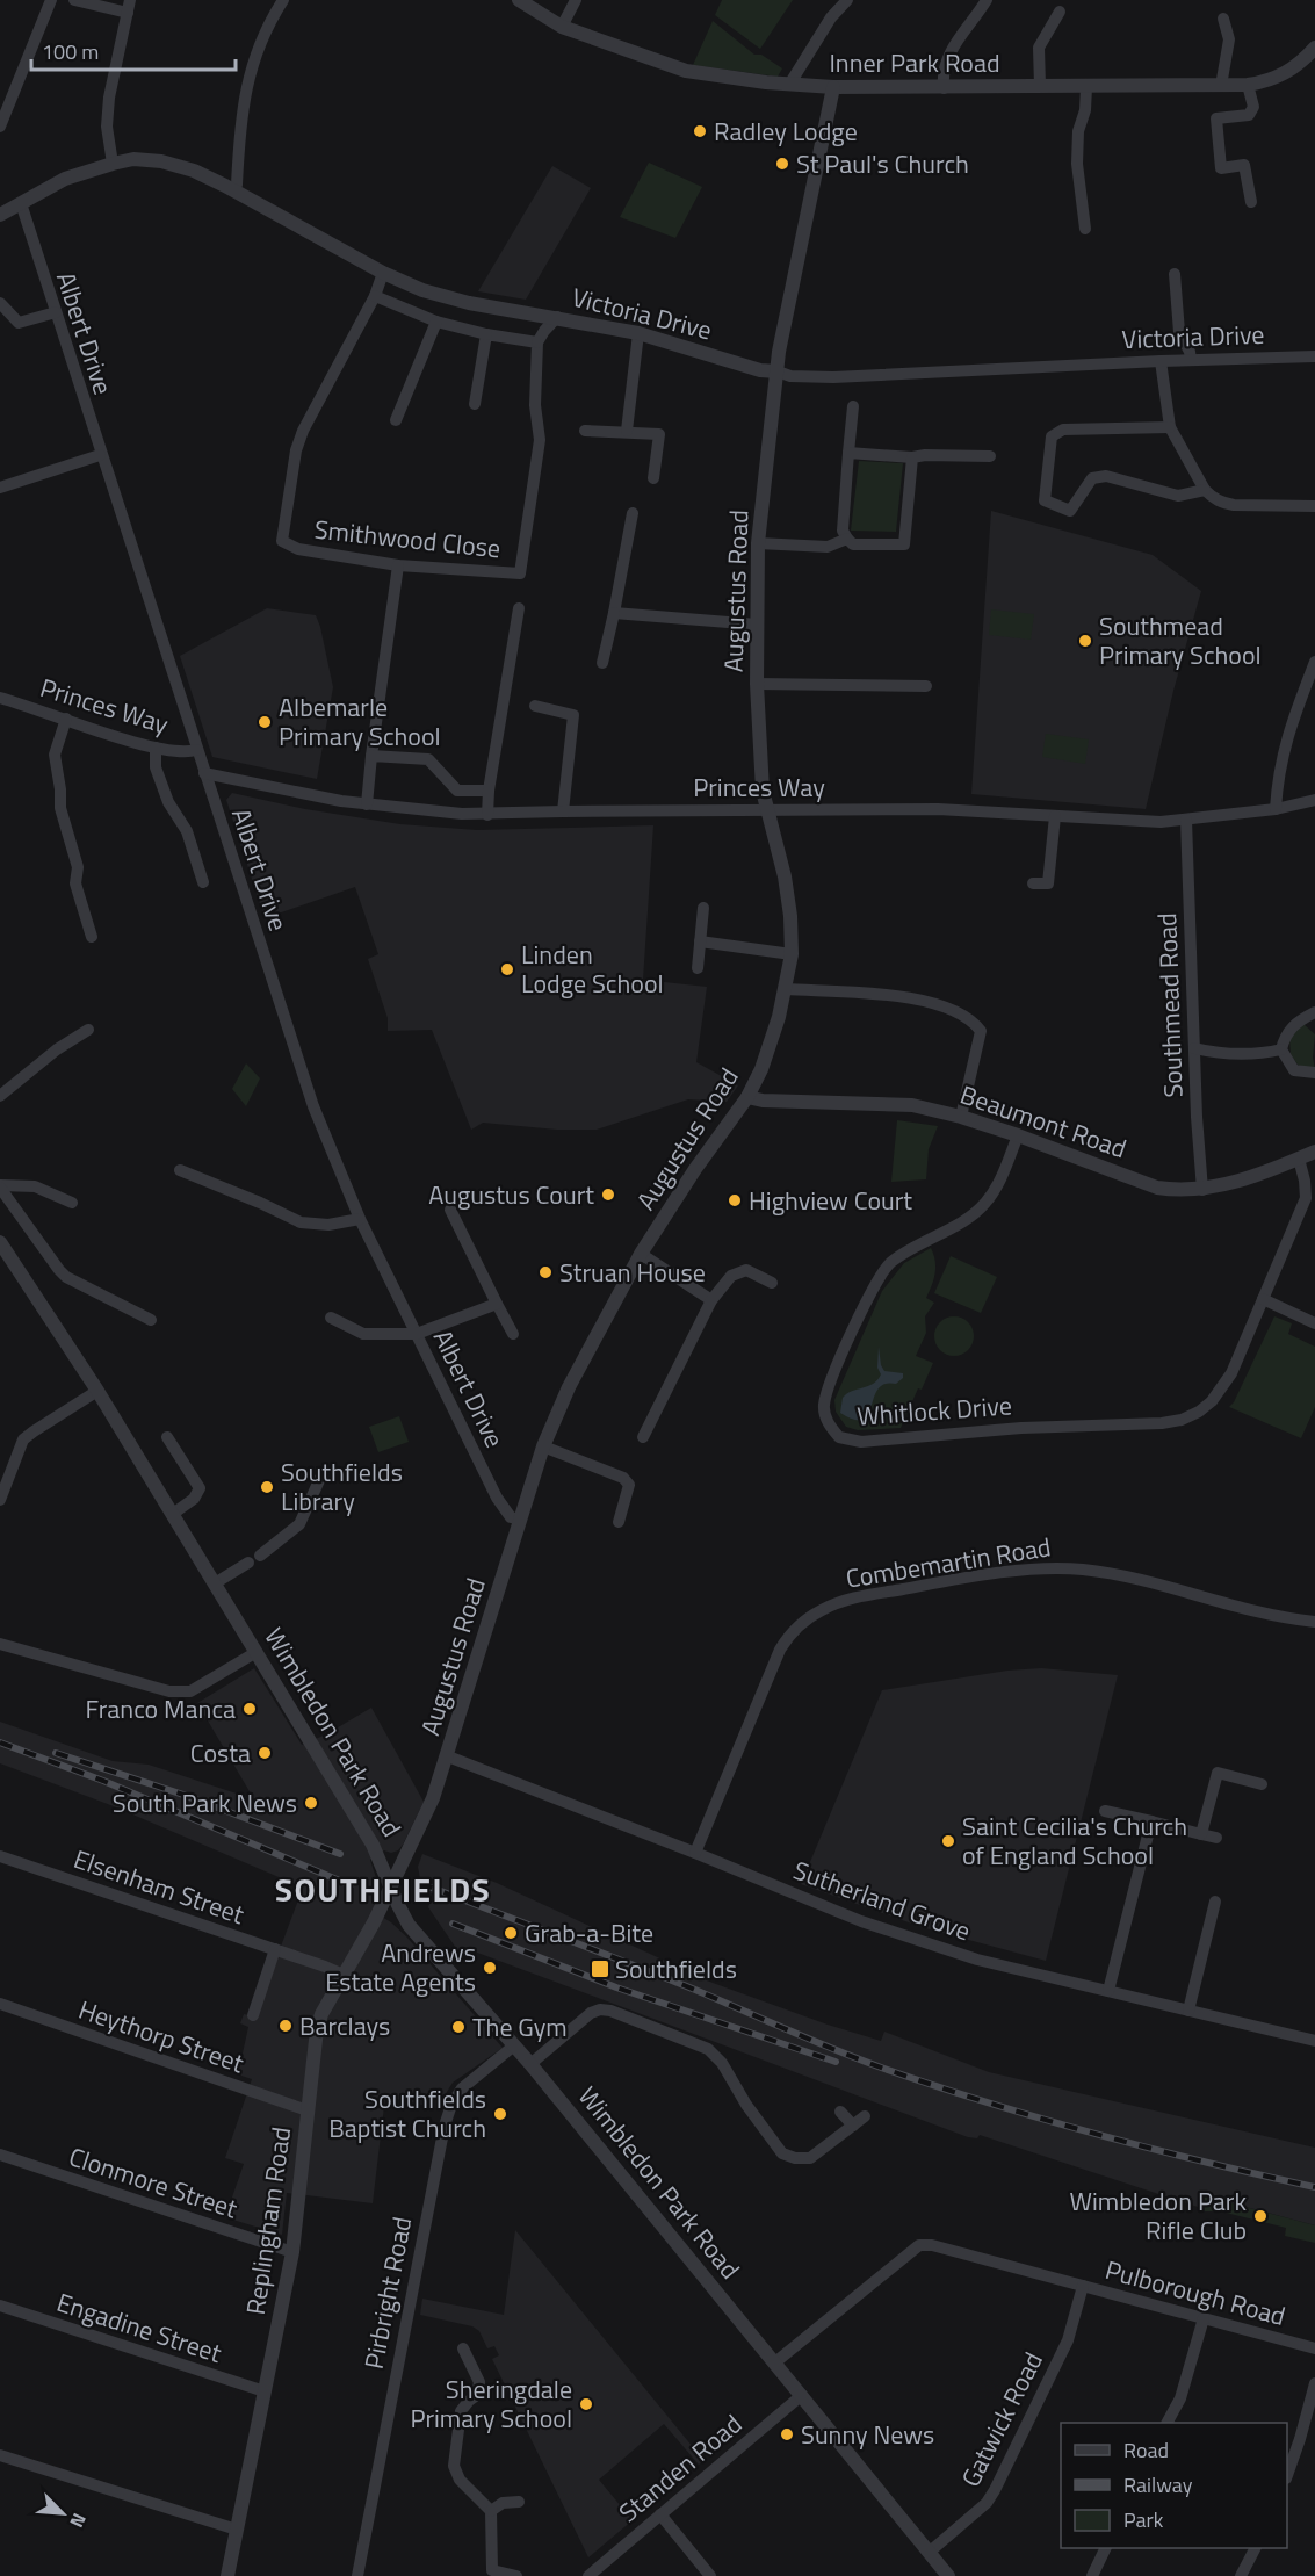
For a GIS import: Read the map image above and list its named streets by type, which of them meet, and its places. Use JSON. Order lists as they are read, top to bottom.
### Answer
{
  "streets": {
    "street": [
      "Inner Park Road",
      "Victoria Drive",
      "Albert Drive",
      "Smithwood Close",
      "Augustus Road",
      "Princes Way",
      "Southmead Road",
      "Beaumont Road",
      "Whitlock Drive",
      "Combemartin Road",
      "Wimbledon Park Road",
      "Elsenham Street",
      "Sutherland Grove",
      "Heythorp Street",
      "Clonmore Street",
      "Replingham Road",
      "Pirbright Road",
      "Pulborough Road",
      "Engadine Street",
      "Gatwick Road",
      "Standen Road"
    ]
  },
  "crossings": [
    ["Inner Park Road", "Augustus Road"],
    ["Victoria Drive", "Albert Drive"],
    ["Victoria Drive", "Smithwood Close"],
    ["Victoria Drive", "Augustus Road"],
    ["Albert Drive", "Augustus Road"],
    ["Albert Drive", "Princes Way"],
    ["Augustus Road", "Princes Way"],
    ["Augustus Road", "Beaumont Road"],
    ["Augustus Road", "Wimbledon Park Road"],
    ["Augustus Road", "Sutherland Grove"],
    ["Augustus Road", "Replingham Road"],
    ["Princes Way", "Southmead Road"],
    ["Southmead Road", "Beaumont Road"],
    ["Beaumont Road", "Whitlock Drive"],
    ["Combemartin Road", "Sutherland Grove"],
    ["Wimbledon Park Road", "Replingham Road"],
    ["Wimbledon Park Road", "Pirbright Road"],
    ["Wimbledon Park Road", "Pulborough Road"],
    ["Wimbledon Park Road", "Gatwick Road"],
    ["Wimbledon Park Road", "Standen Road"],
    ["Elsenham Street", "Replingham Road"],
    ["Heythorp Street", "Replingham Road"],
    ["Clonmore Street", "Replingham Road"],
    ["Replingham Road", "Engadine Street"],
    ["Pulborough Road", "Gatwick Road"]
  ],
  "districts": ["SOUTHFIELDS"],
  "places": {
    "other": [
      "Radley Lodge",
      "St Paul's Church",
      "Southmead Primary School",
      "Albemarle Primary School",
      "Linden Lodge School",
      "Augustus Court",
      "Highview Court",
      "Struan House",
      "Southfields Library",
      "Franco Manca",
      "Costa",
      "South Park News",
      "Saint Cecilia's Church of England School",
      "Grab-a-Bite",
      "Andrews Estate Agents",
      "Barclays",
      "The Gym",
      "Southfields Baptist Church",
      "Wimbledon Park Rifle Club",
      "Sheringdale Primary School",
      "Sunny News"
    ],
    "transit": ["Southfields"]
  },
  "legend": ["Road", "Railway", "Park"],
  "scale_bar": "100 m",
  "north": "bottom right"
}
